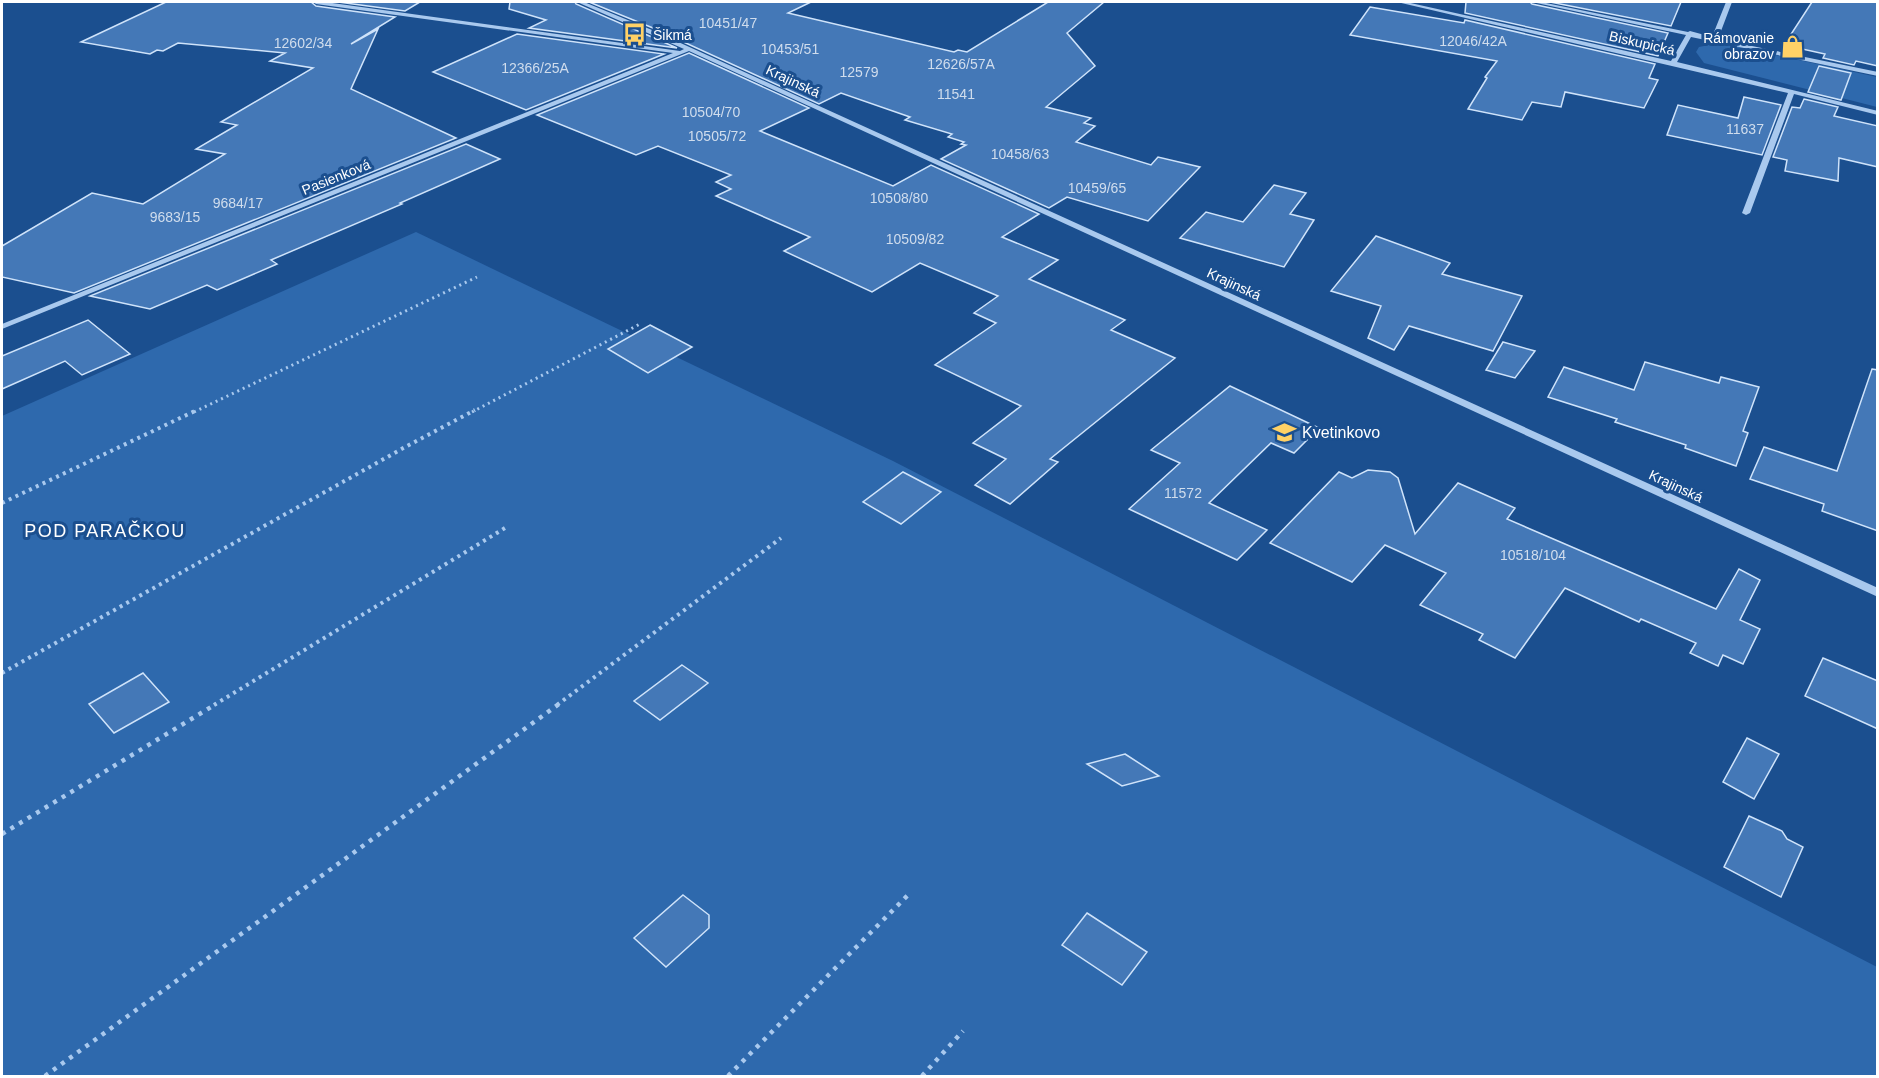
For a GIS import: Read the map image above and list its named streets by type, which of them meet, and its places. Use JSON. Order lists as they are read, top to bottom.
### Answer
{
  "streets": {
    "street": ["Biskupická", "Krajinská", "Pasienková"]
  },
  "districts": ["POD PARAČKOU"],
  "places": {
    "bus stop": ["Šikmá"],
    "shop": ["Rámovanie obrazov"],
    "school or university": ["Kvetinkovo"]
  },
  "house_numbers": [
    "10451/47",
    "12046/42A",
    "12602/34",
    "10453/51",
    "12626/57A",
    "12366/25A",
    "12579",
    "11541",
    "10504/70",
    "11637",
    "10505/72",
    "10458/63",
    "10459/65",
    "10508/80",
    "9684/17",
    "9683/15",
    "10509/82",
    "11572",
    "10518/104"
  ]
}
